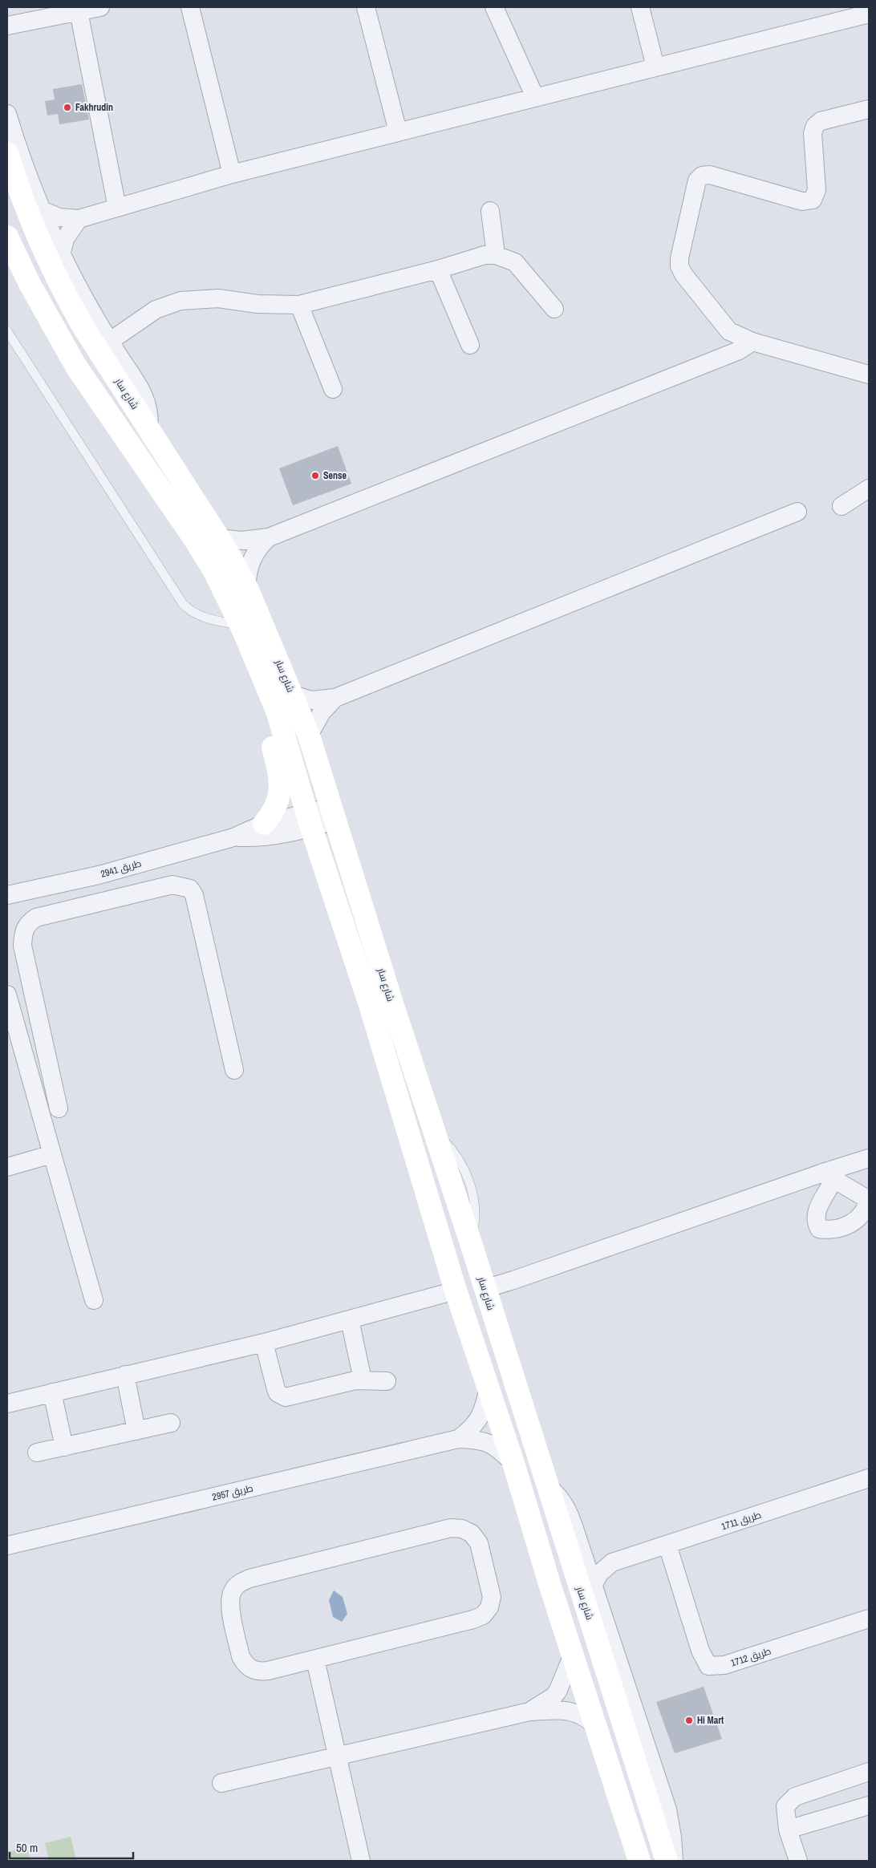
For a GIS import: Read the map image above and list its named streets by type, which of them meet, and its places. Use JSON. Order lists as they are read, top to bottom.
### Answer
{
  "streets": {
    "street": [
      "شارع سار",
      "طريق 2941",
      "طريق 2957",
      "طريق 1711",
      "طريق 1712"
    ]
  },
  "crossings": [
    ["شارع سار", "طريق 2941"],
    ["شارع سار", "طريق 2957"],
    ["طريق 1711", "طريق 1712"]
  ],
  "places": ["Fakhrudin", "Sense", "Hi Mart"],
  "scale_bar": "50 m"
}
